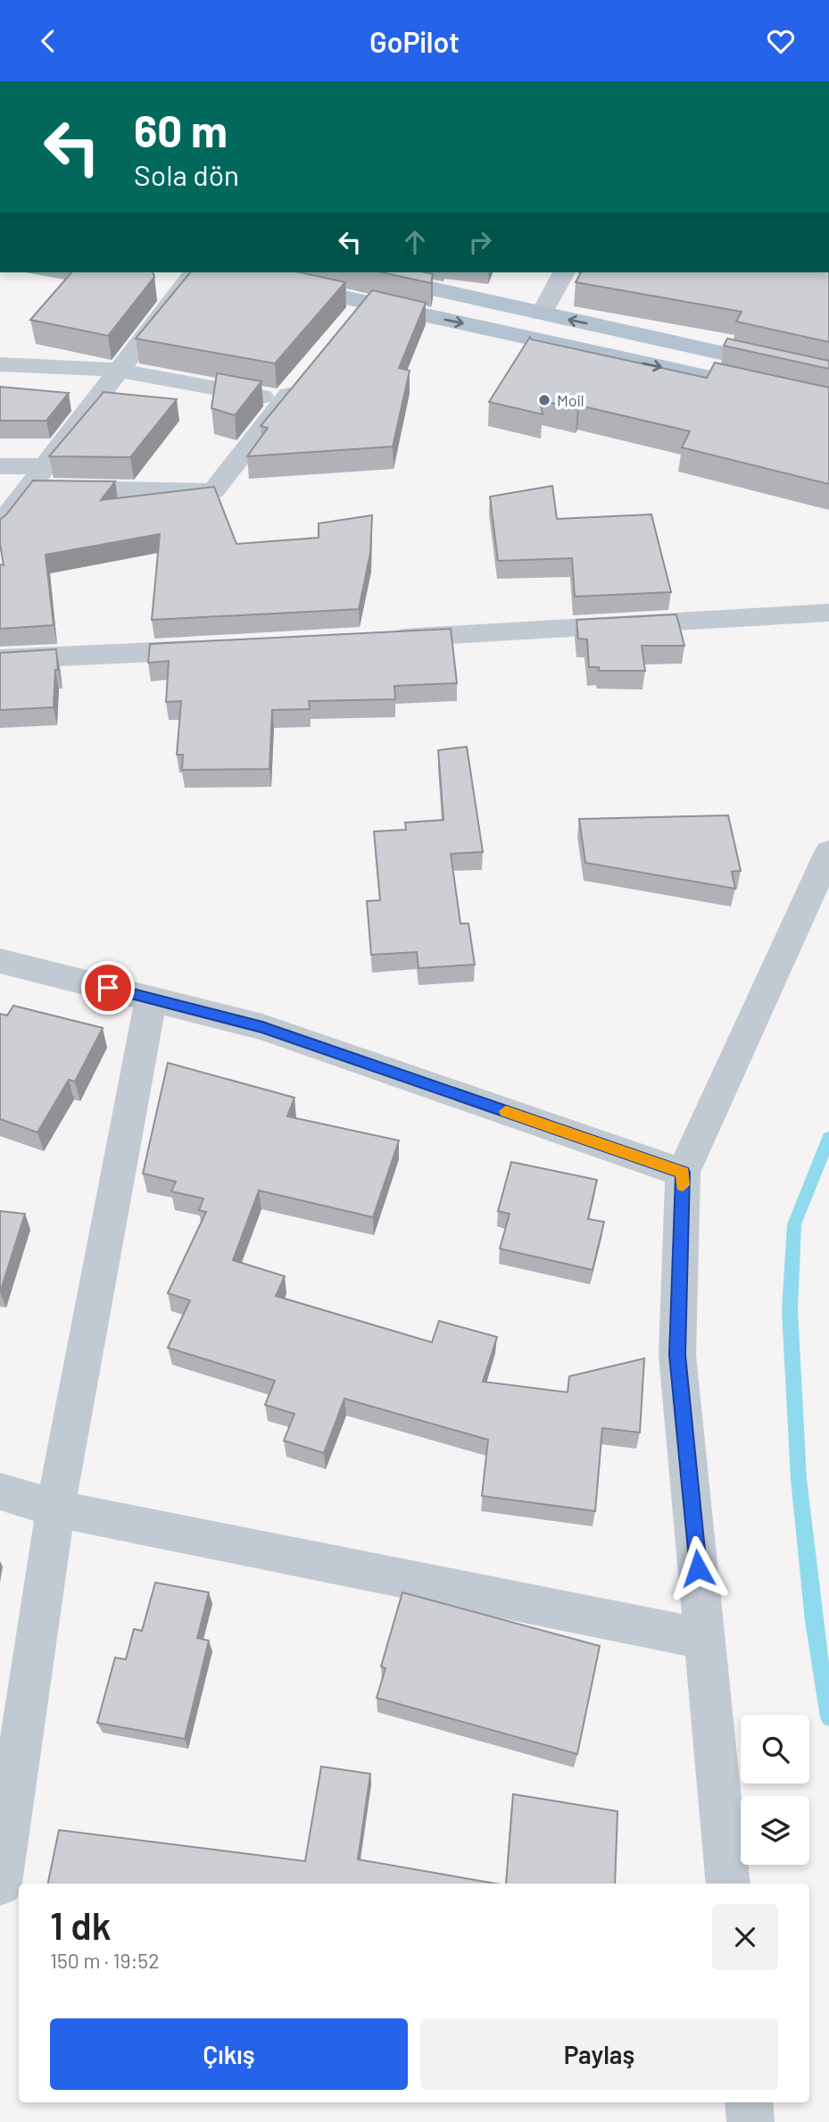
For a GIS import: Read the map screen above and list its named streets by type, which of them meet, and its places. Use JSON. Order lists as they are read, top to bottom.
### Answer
{
  "places": ["Moil"],
  "page": {
    "header": "GoPilot",
    "turn": ["60 m", "Sola dön"],
    "heading": ["1 dk", "150 m · 19:52"],
    "buttons": ["Çıkış", "Paylaş"]
  }
}
